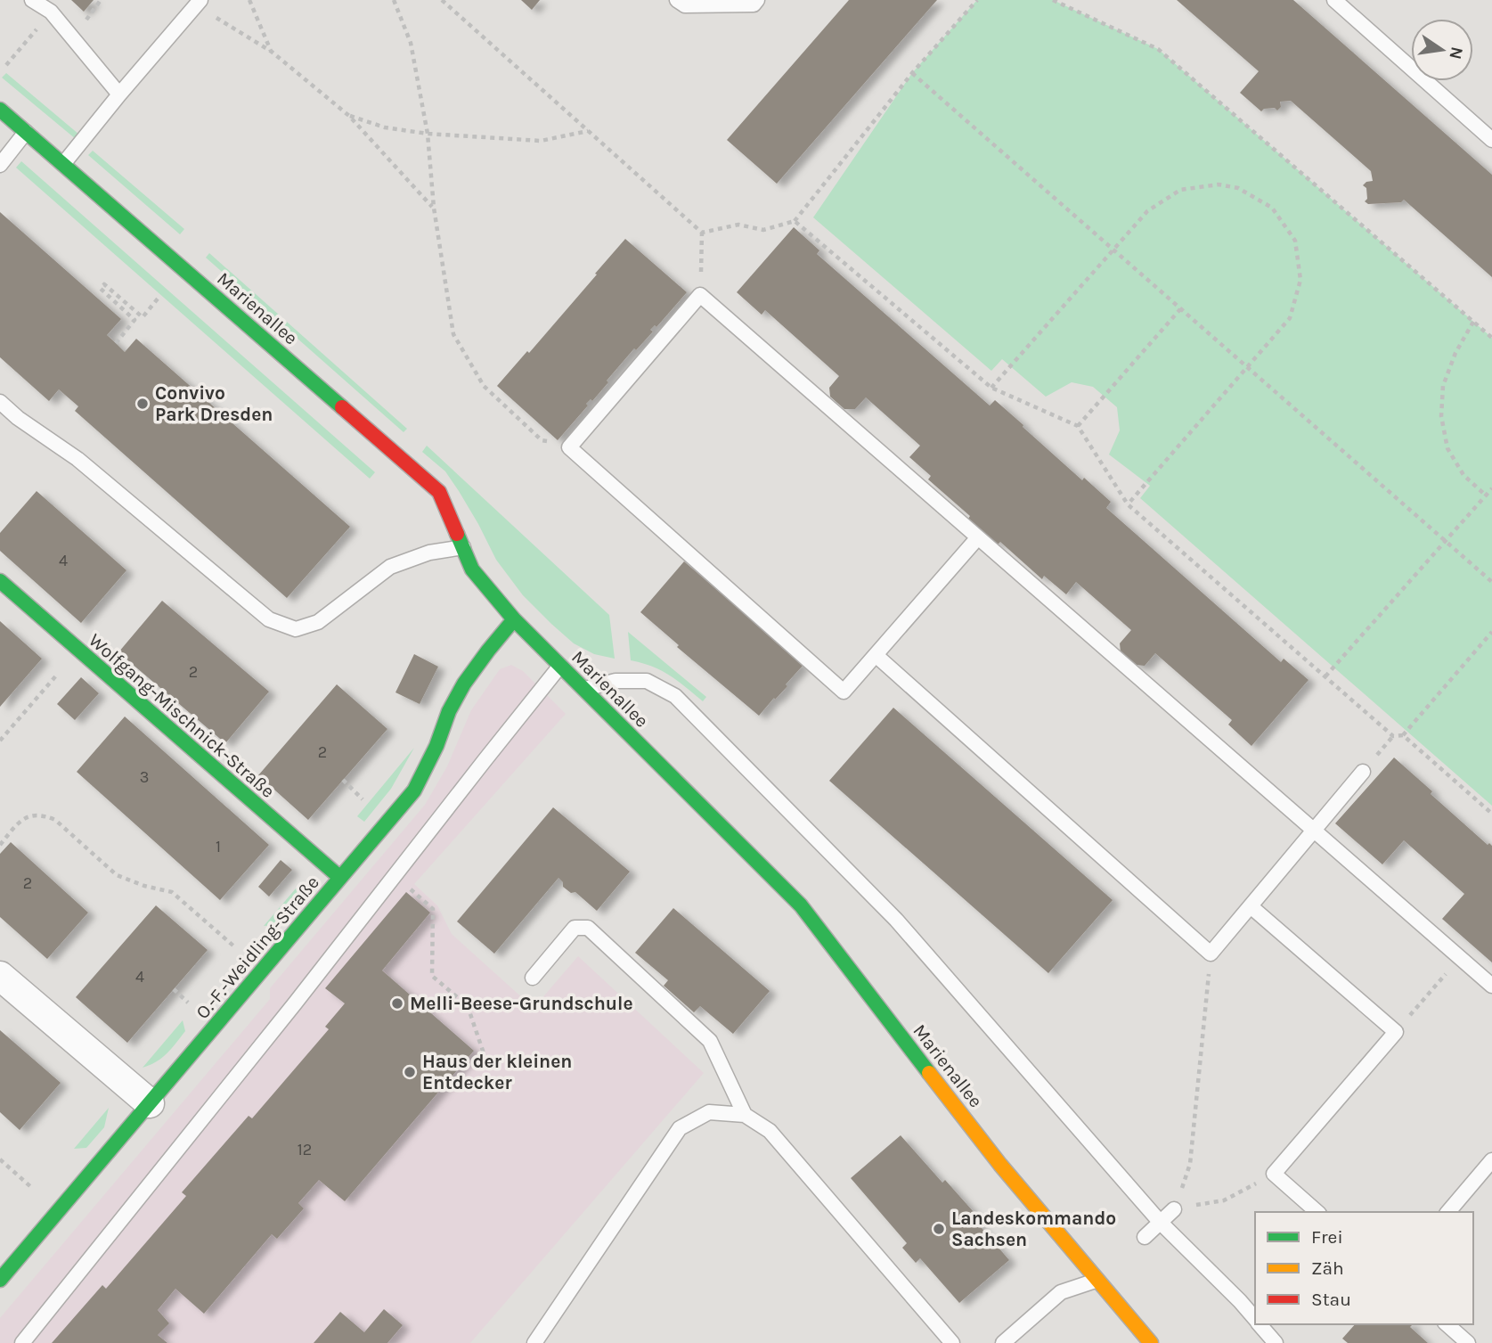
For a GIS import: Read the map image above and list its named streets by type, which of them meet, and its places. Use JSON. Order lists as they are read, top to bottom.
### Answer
{
  "streets": {
    "street": ["Marienallee", "Wolfgang-Mischnick-Straße", "O.-F.-Weidling-Straße"]
  },
  "crossings": [
    ["Marienallee", "O.-F.-Weidling-Straße"],
    ["Wolfgang-Mischnick-Straße", "O.-F.-Weidling-Straße"]
  ],
  "places": [
    "Convivo Park Dresden",
    "Melli-Beese-Grundschule",
    "Haus der kleinen Entdecker",
    "Landeskommando Sachsen"
  ],
  "house_numbers": [
    "4",
    "2",
    "2",
    "3",
    "1",
    "2",
    "4",
    "12"
  ],
  "legend": ["Frei", "Zäh", "Stau"],
  "north": "right"
}
